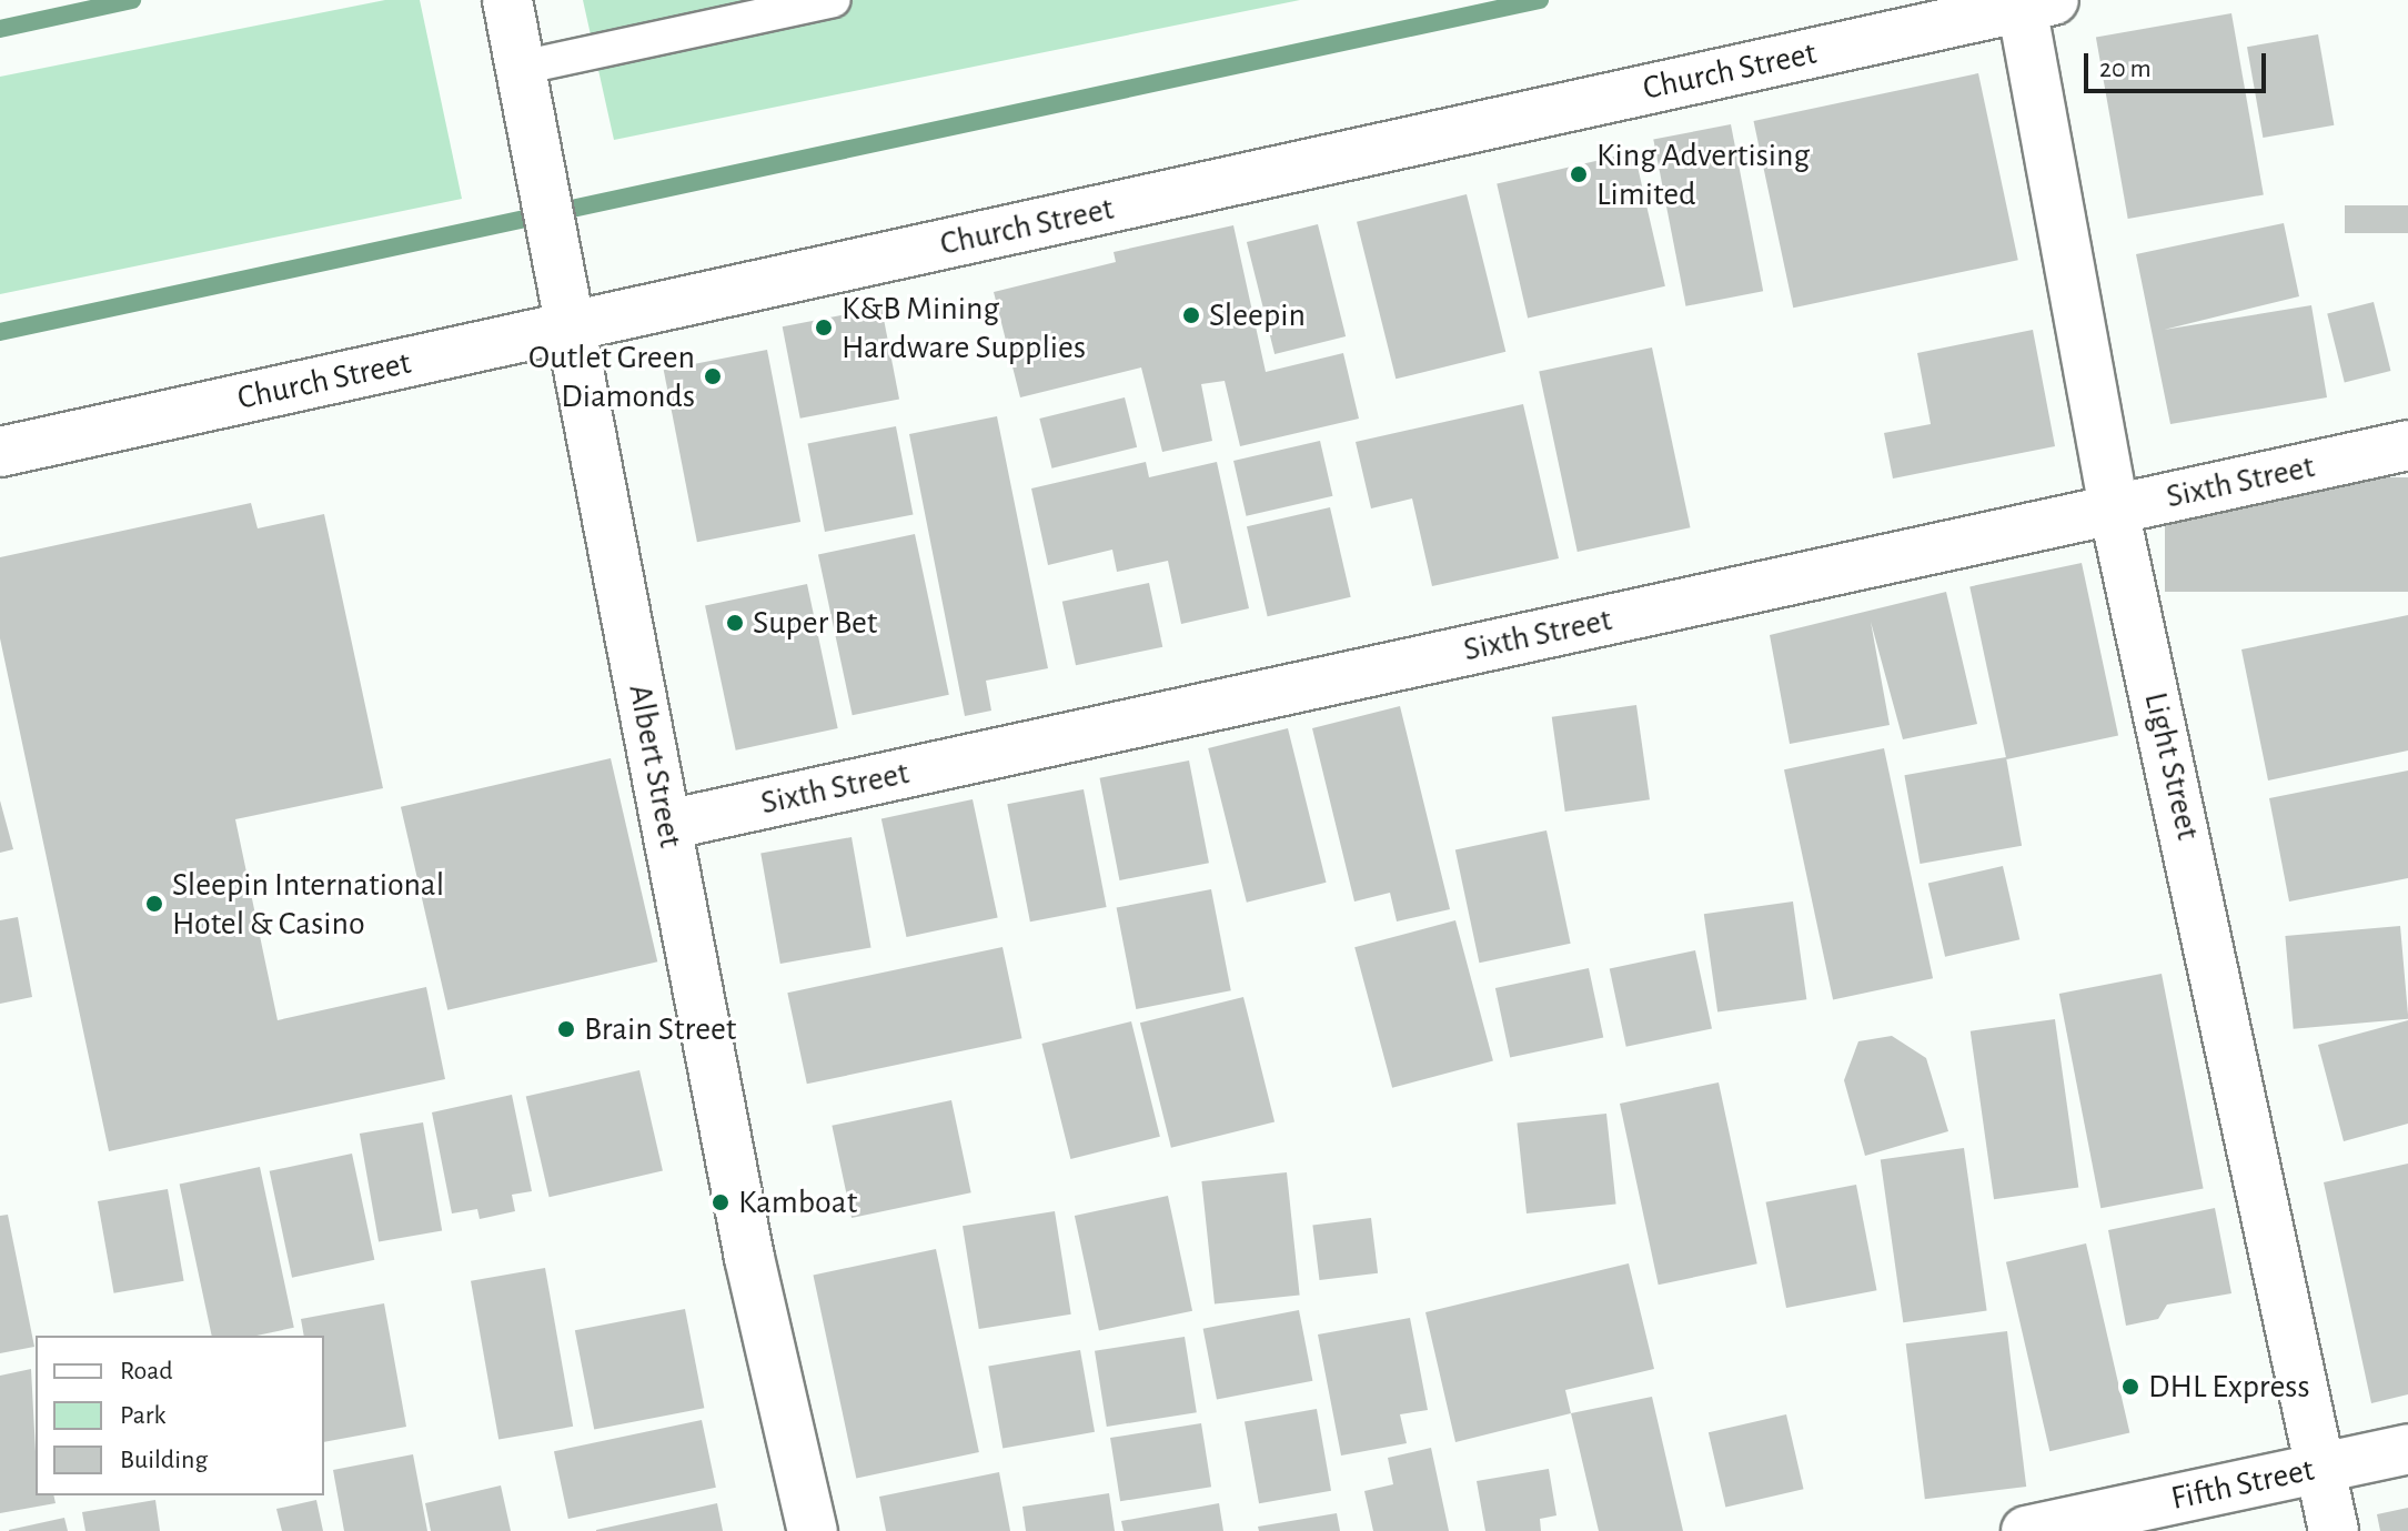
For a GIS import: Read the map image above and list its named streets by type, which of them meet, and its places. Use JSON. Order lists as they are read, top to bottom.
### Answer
{
  "streets": {
    "street": [
      "Church Street",
      "Sixth Street",
      "Albert Street",
      "Light Street",
      "Fifth Street"
    ]
  },
  "crossings": [
    ["Church Street", "Albert Street"],
    ["Church Street", "Light Street"],
    ["Sixth Street", "Albert Street"],
    ["Sixth Street", "Light Street"],
    ["Light Street", "Fifth Street"]
  ],
  "places": [
    "King Advertising Limited",
    "Sleepin",
    "K&B Mining Hardware Supplies",
    "Outlet Green Diamonds",
    "Super Bet",
    "Sleepin International Hotel & Casino",
    "Brain Street",
    "Kamboat",
    "DHL Express"
  ],
  "legend": ["Road", "Park", "Building"],
  "scale_bar": "20 m"
}
